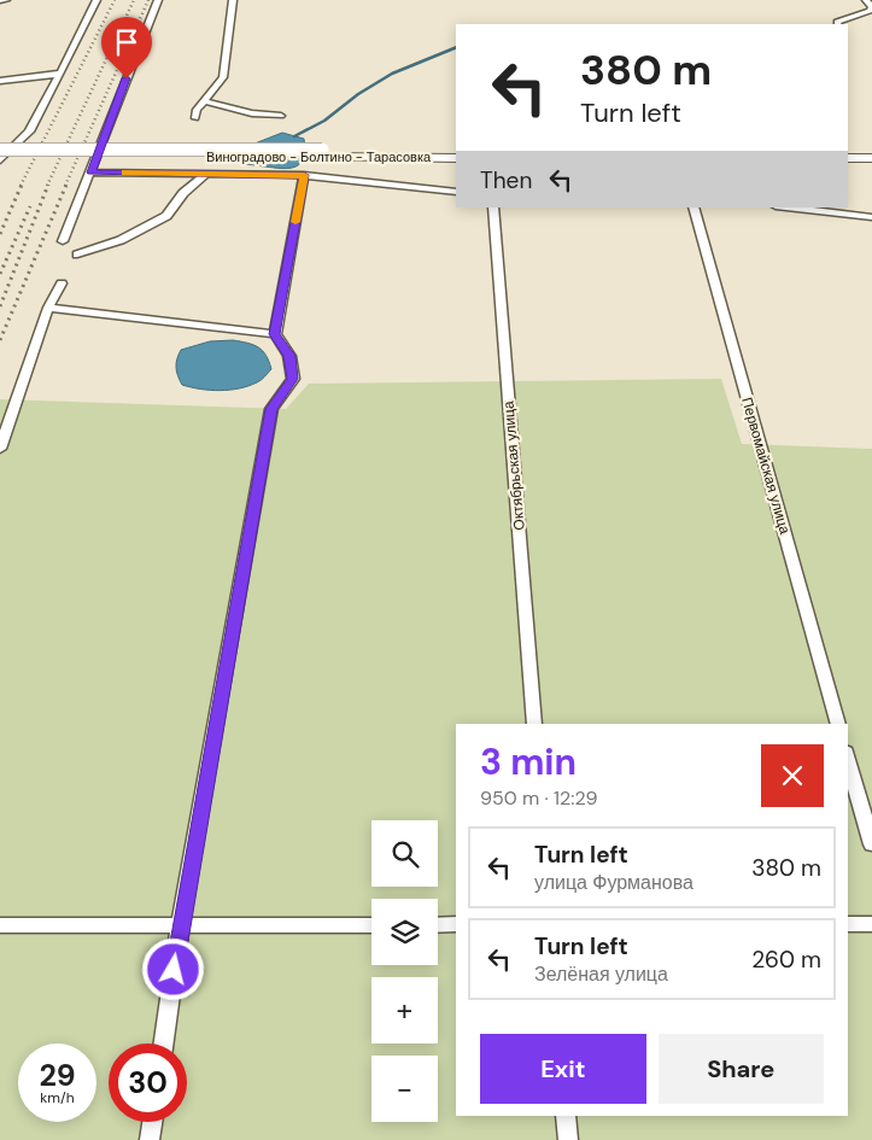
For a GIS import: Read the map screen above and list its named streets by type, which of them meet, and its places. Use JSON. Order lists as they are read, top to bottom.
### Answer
{
  "streets": {
    "main road": ["Виноградово - Болтино - Тарасовка"],
    "street": ["Октябрьская улица", "Первомайская улица"]
  },
  "page": {
    "turn": ["380 m", "Turn left"],
    "then": "Then",
    "heading": ["3 min", "950 m · 12:29"],
    "map_buttons": ["+", "−"],
    "list": [
      {
        "name": "Turn left",
        "note": "улица Фурманова",
        "value": "380 m"
      },
      {
        "name": "Turn left",
        "note": "Зелёная улица",
        "value": "260 m"
      }
    ],
    "buttons": ["Exit", "Share"],
    "speed": "29 km/h",
    "limit": "30"
  }
}
